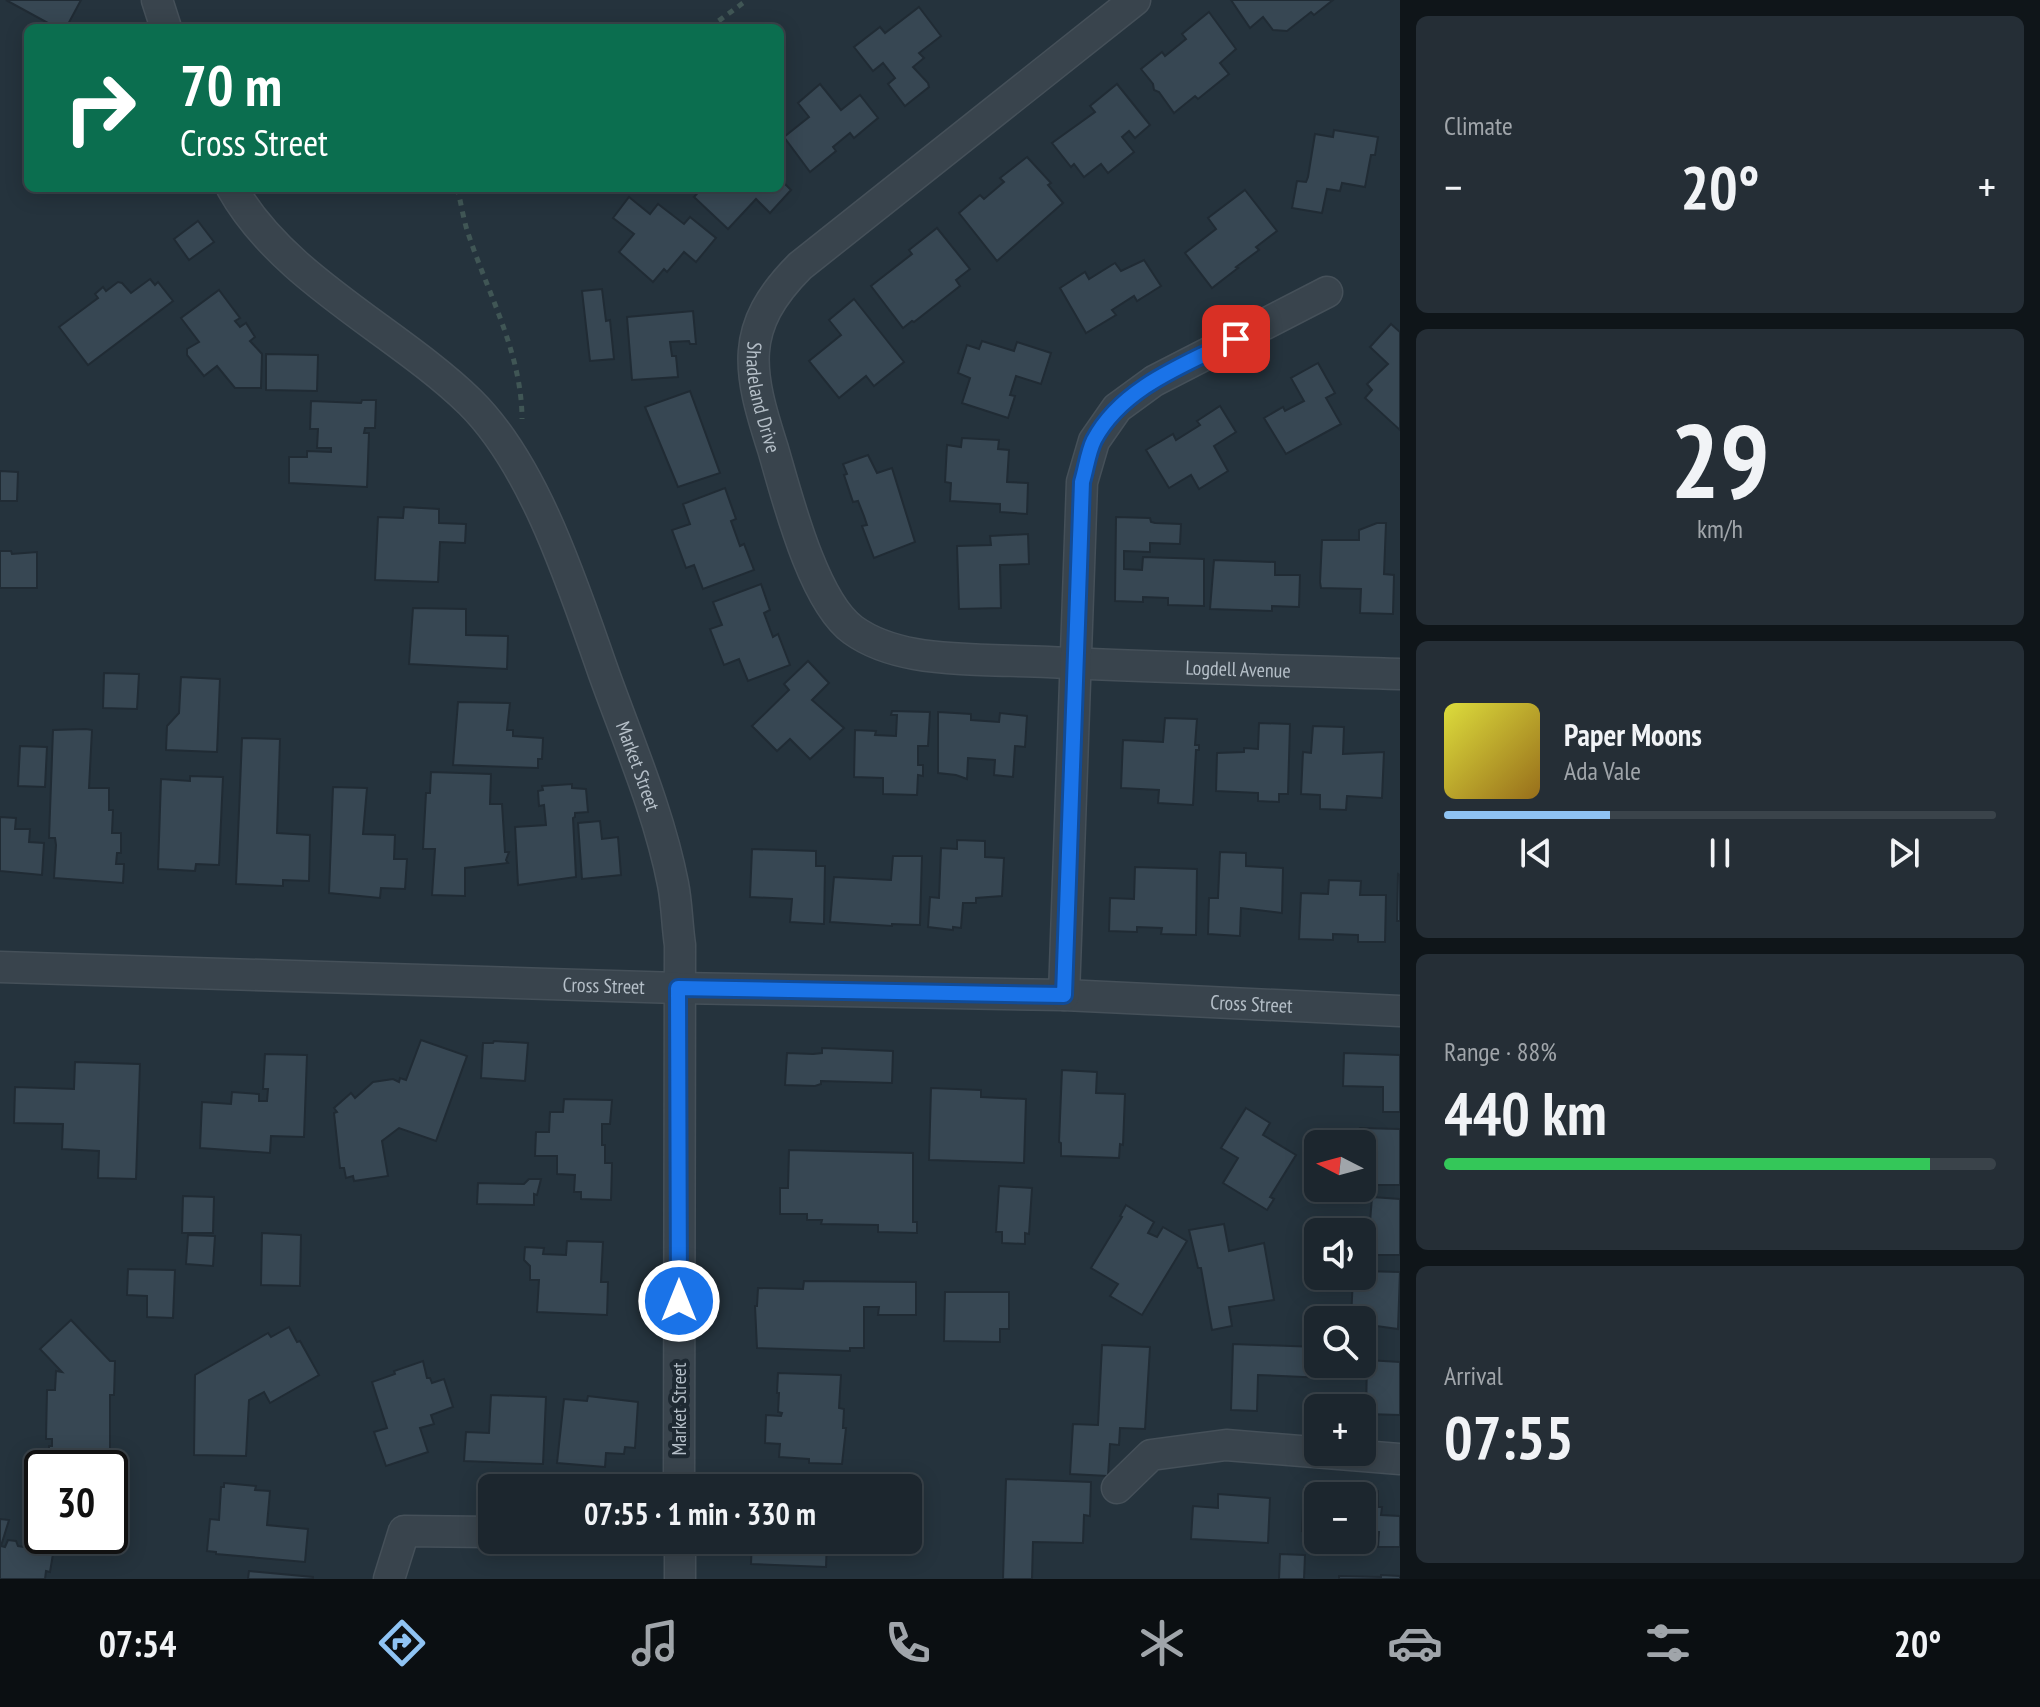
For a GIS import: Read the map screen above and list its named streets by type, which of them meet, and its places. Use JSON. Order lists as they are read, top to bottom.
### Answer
{
  "streets": {
    "street": [
      "Shadeland Drive",
      "Logdell Avenue",
      "Market Street",
      "Cross Street"
    ]
  },
  "crossings": [
    ["Shadeland Drive", "Logdell Avenue"],
    ["Market Street", "Cross Street"]
  ],
  "north": "left",
  "page": {
    "tile": [
      "Climate",
      ["29", "km/h"],
      ["Range · 88%", "440 km"],
      ["Arrival", "07:55"]
    ],
    "turn": ["70 m", "Cross Street"],
    "heat": ["−", "20°", "+"],
    "song": ["Paper Moons", "Ada Vale"],
    "map_buttons": ["+", "−"],
    "limit": "30",
    "trip": "07:55 · 1 min · 330 m",
    "tabs": ["07:54", "20°"]
  }
}
